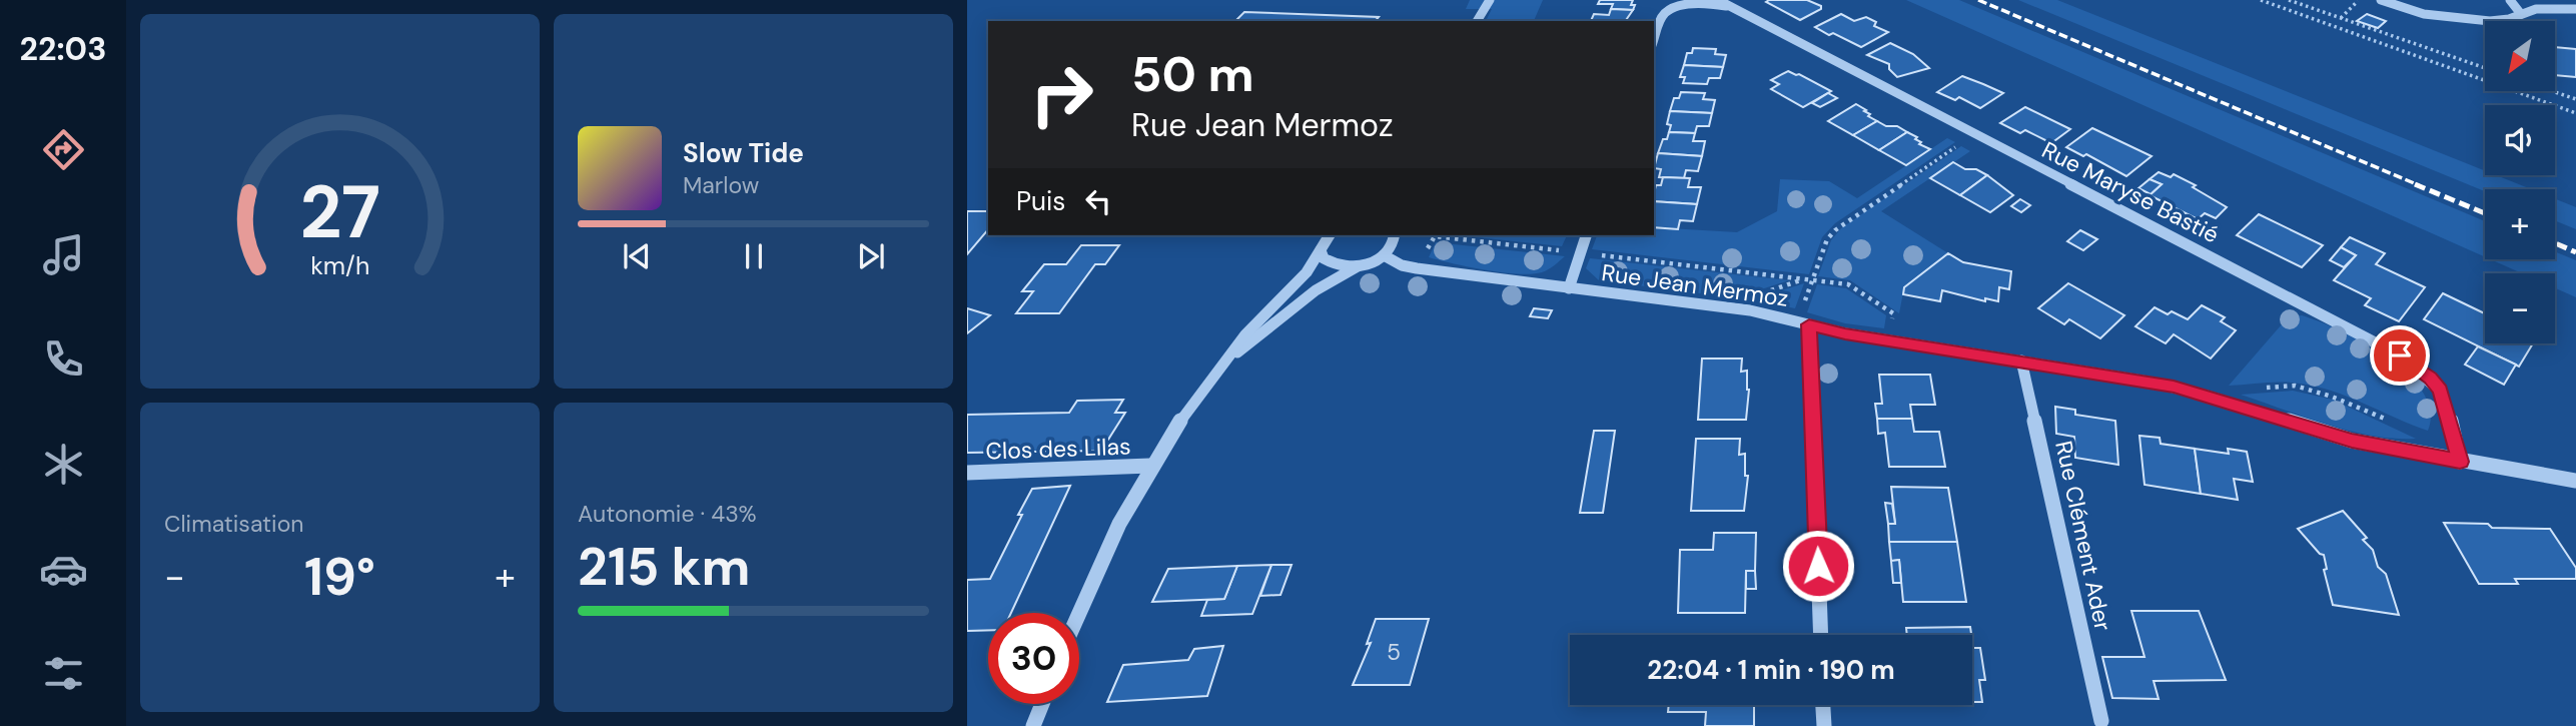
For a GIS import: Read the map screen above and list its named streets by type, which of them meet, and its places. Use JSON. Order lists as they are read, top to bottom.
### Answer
{
  "streets": {
    "street": ["Rue Maryse Bastié", "Rue Jean Mermoz", "Clos des Lilas"],
    "lane": ["Rue Clément Ader"]
  },
  "crossings": [
    ["Rue Maryse Bastié", "Rue Jean Mermoz"],
    ["Rue Jean Mermoz", "Rue Clément Ader"]
  ],
  "house_numbers": ["5"],
  "north": "bottom left",
  "page": {
    "tabs": "22:03",
    "map_buttons": ["+", "−"],
    "turn": ["50 m", "Rue Jean Mermoz"],
    "song": ["Slow Tide", "Marlow"],
    "then": "Puis",
    "tile": [
      "Climatisation",
      ["Autonomie · 43%", "215 km"]
    ],
    "heat": ["−", "19°", "+"],
    "limit": "30",
    "trip": "22:04 · 1 min · 190 m",
    "gauge": ["27", "km/h"]
  }
}
